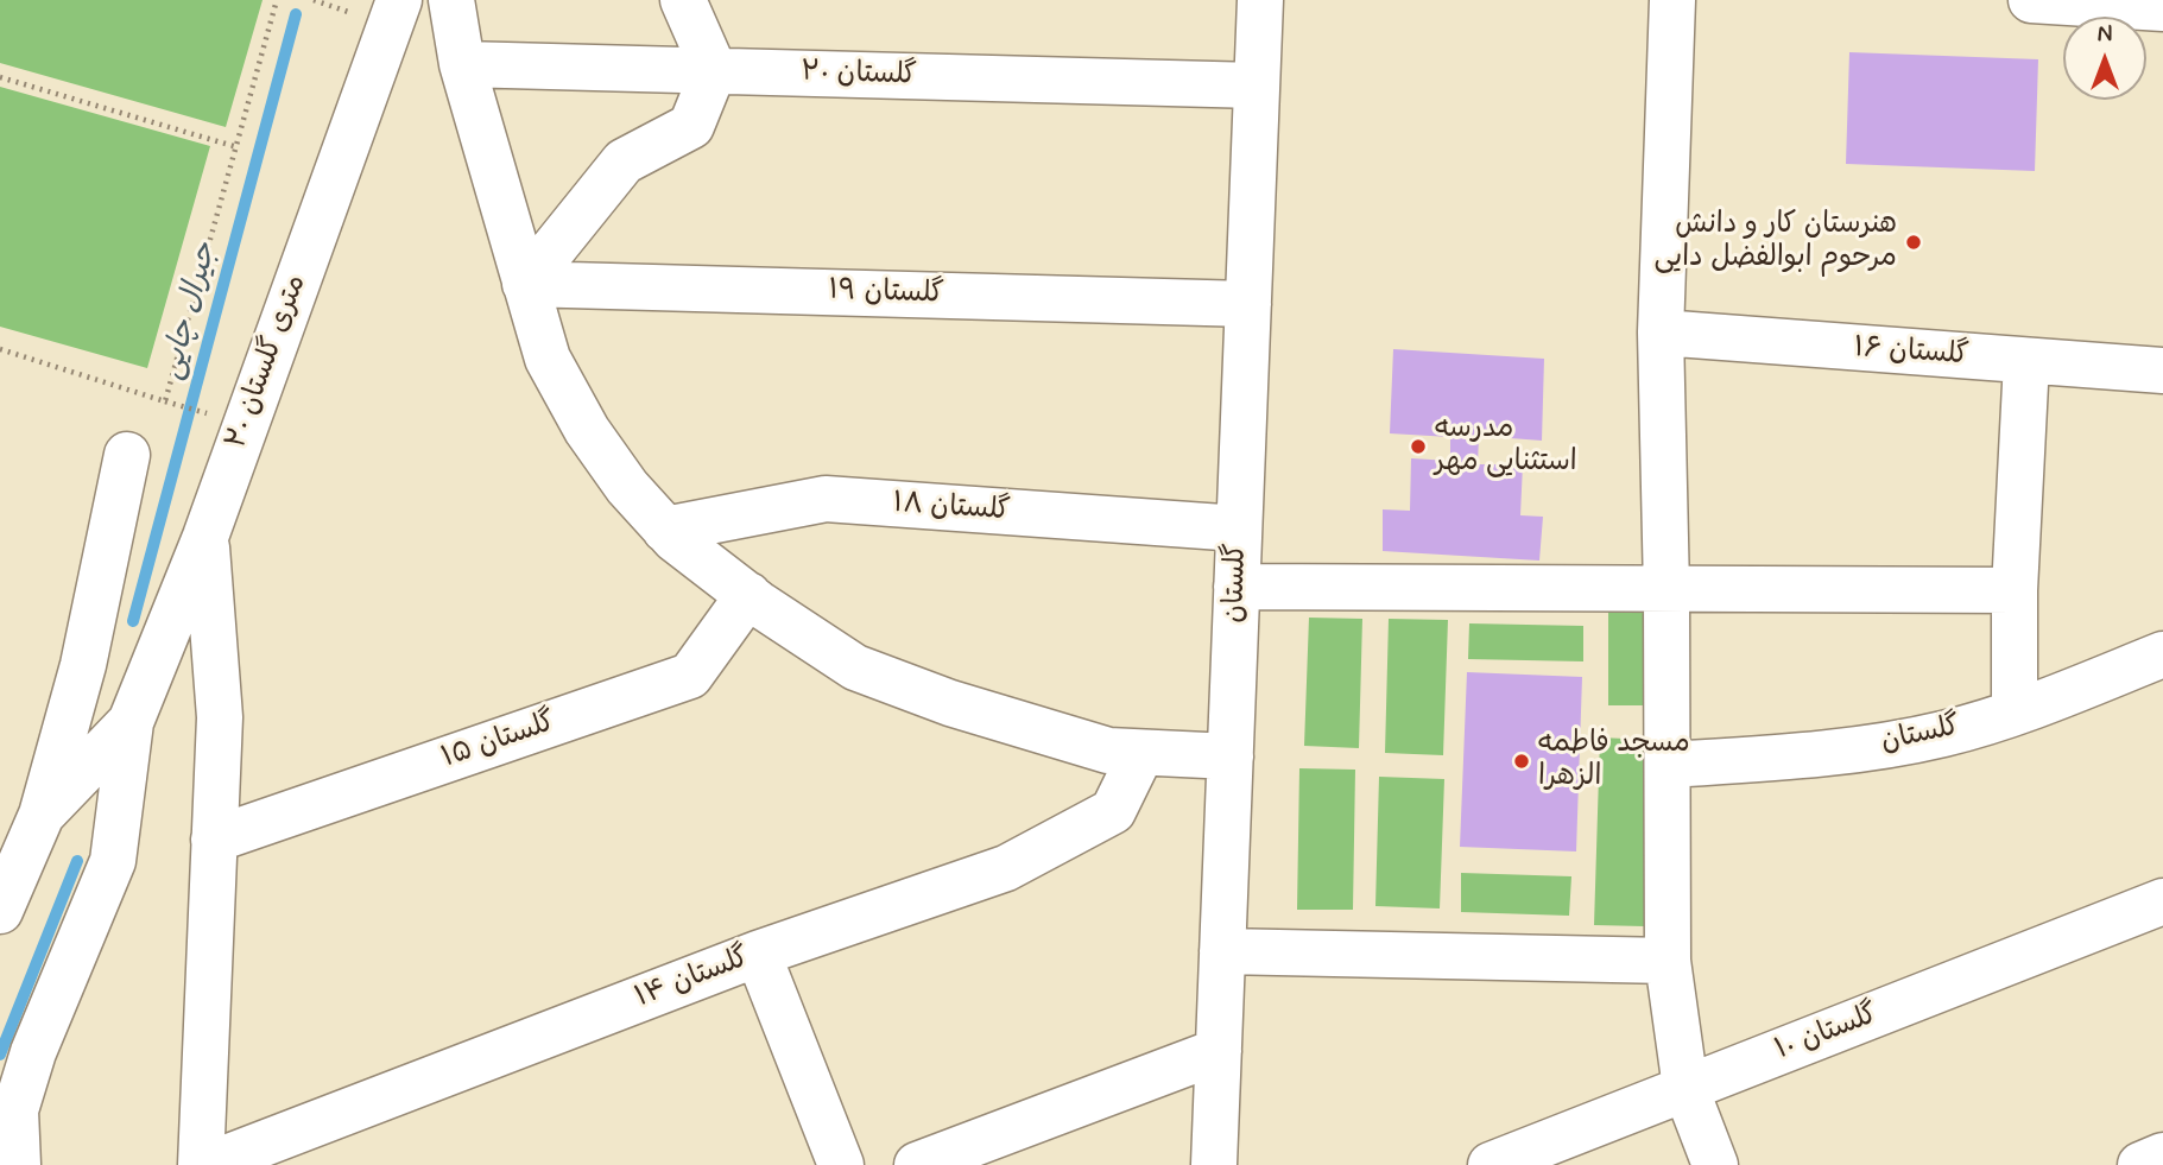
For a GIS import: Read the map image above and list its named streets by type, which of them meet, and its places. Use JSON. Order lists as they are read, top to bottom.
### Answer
{
  "streets": {
    "street": [
      "گلستان ۲۰",
      "گلستان ۱۹",
      "گلستان ۱۶",
      "۲۰ متری گلستان",
      "گلستان ۱۸",
      "گلستان",
      "گلستان ۱۵",
      "گلستان ۱۴",
      "گلستان ۱۰"
    ]
  },
  "crossings": [
    ["گلستان ۲۰", "گلستان"],
    ["گلستان ۱۹", "گلستان"],
    ["گلستان ۱۸", "گلستان"]
  ],
  "water": ["جیرال چایی"],
  "places": ["هنرستان کار و دانش مرحوم ابوالفضل دایی", "مدرسه استثنایی مهر", "مسجد فاطمه الزهرا"],
  "north": "top"
}
